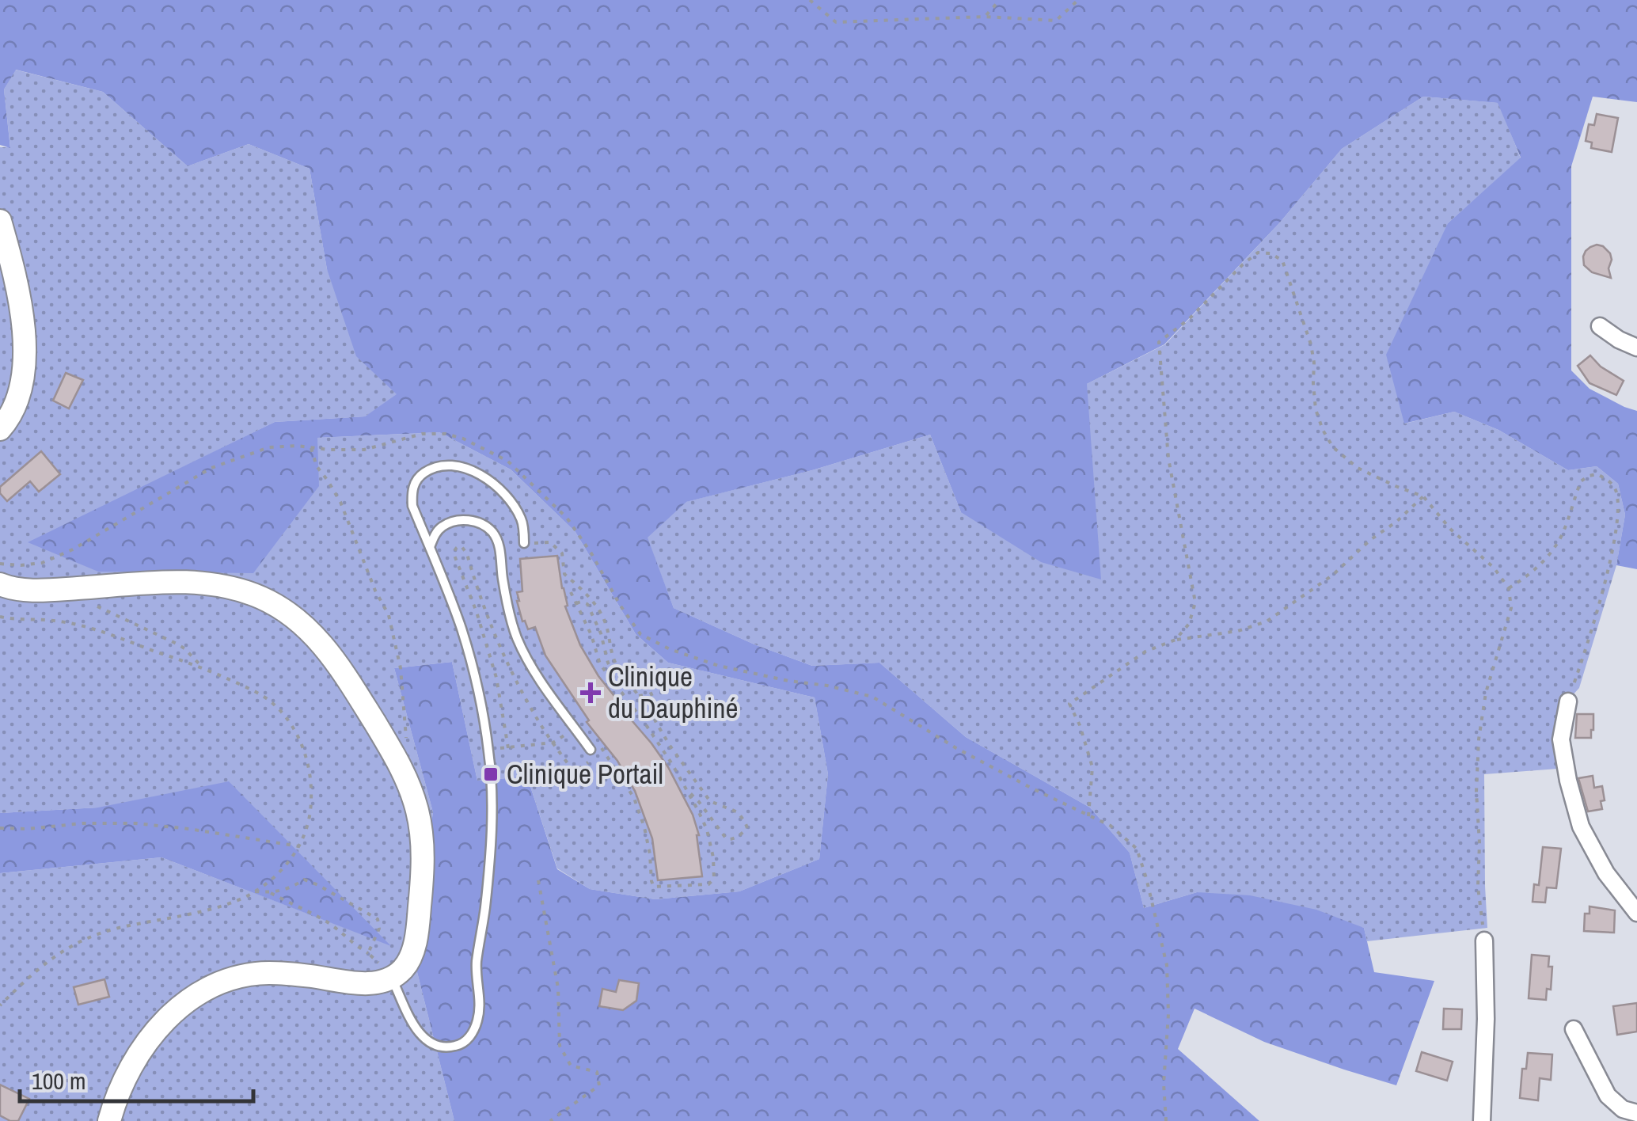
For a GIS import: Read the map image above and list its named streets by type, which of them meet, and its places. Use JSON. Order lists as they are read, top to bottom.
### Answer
{
  "places": {
    "health": ["Clinique du Dauphiné"],
    "transit": ["Clinique Portail"]
  },
  "scale_bar": "100 m"
}
